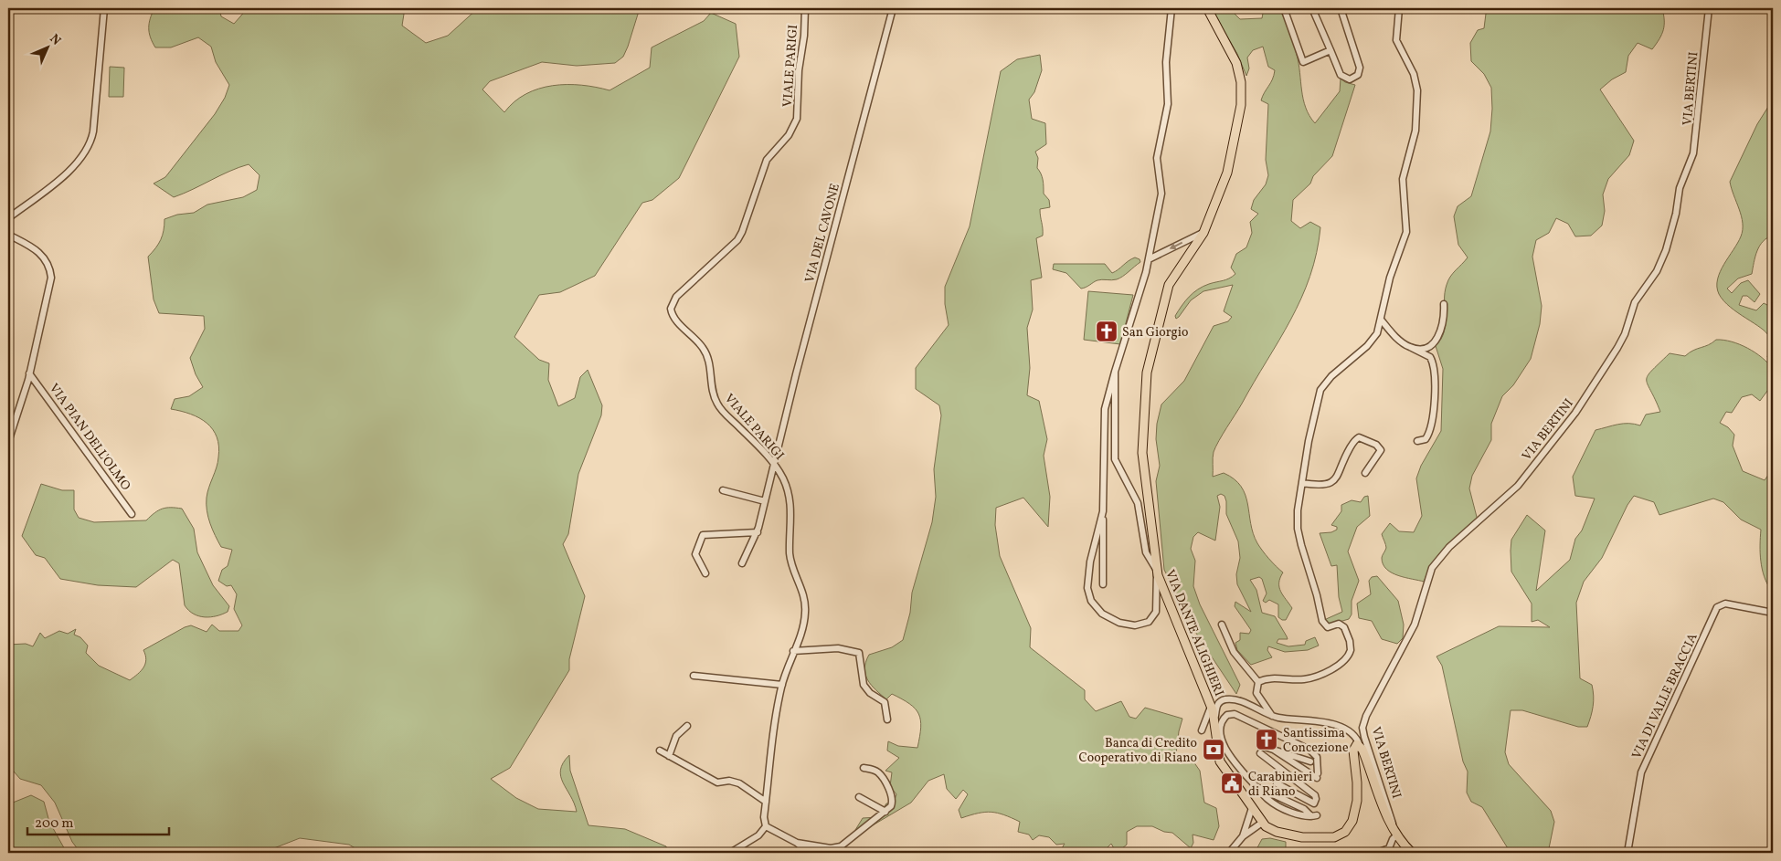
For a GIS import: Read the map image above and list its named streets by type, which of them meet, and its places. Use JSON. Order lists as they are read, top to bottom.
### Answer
{
  "streets": {
    "main road": ["VIA DANTE ALIGHIERI"],
    "street": [
      "VIALE PARIGI",
      "VIA BERTINI",
      "VIA DEL CAVONE",
      "VIA PIAN DELL'OLMO",
      "VIA DI VALLE BRACCIA"
    ]
  },
  "crossings": [
    ["VIALE PARIGI", "VIA DEL CAVONE"]
  ],
  "places": {
    "church": ["San Giorgio", "Santissima Concezione"],
    "bank": ["Banca di Credito Cooperativo di Riano"],
    "public building": ["Carabinieri di Riano"]
  },
  "scale_bar": "200 m",
  "north": "top right"
}
